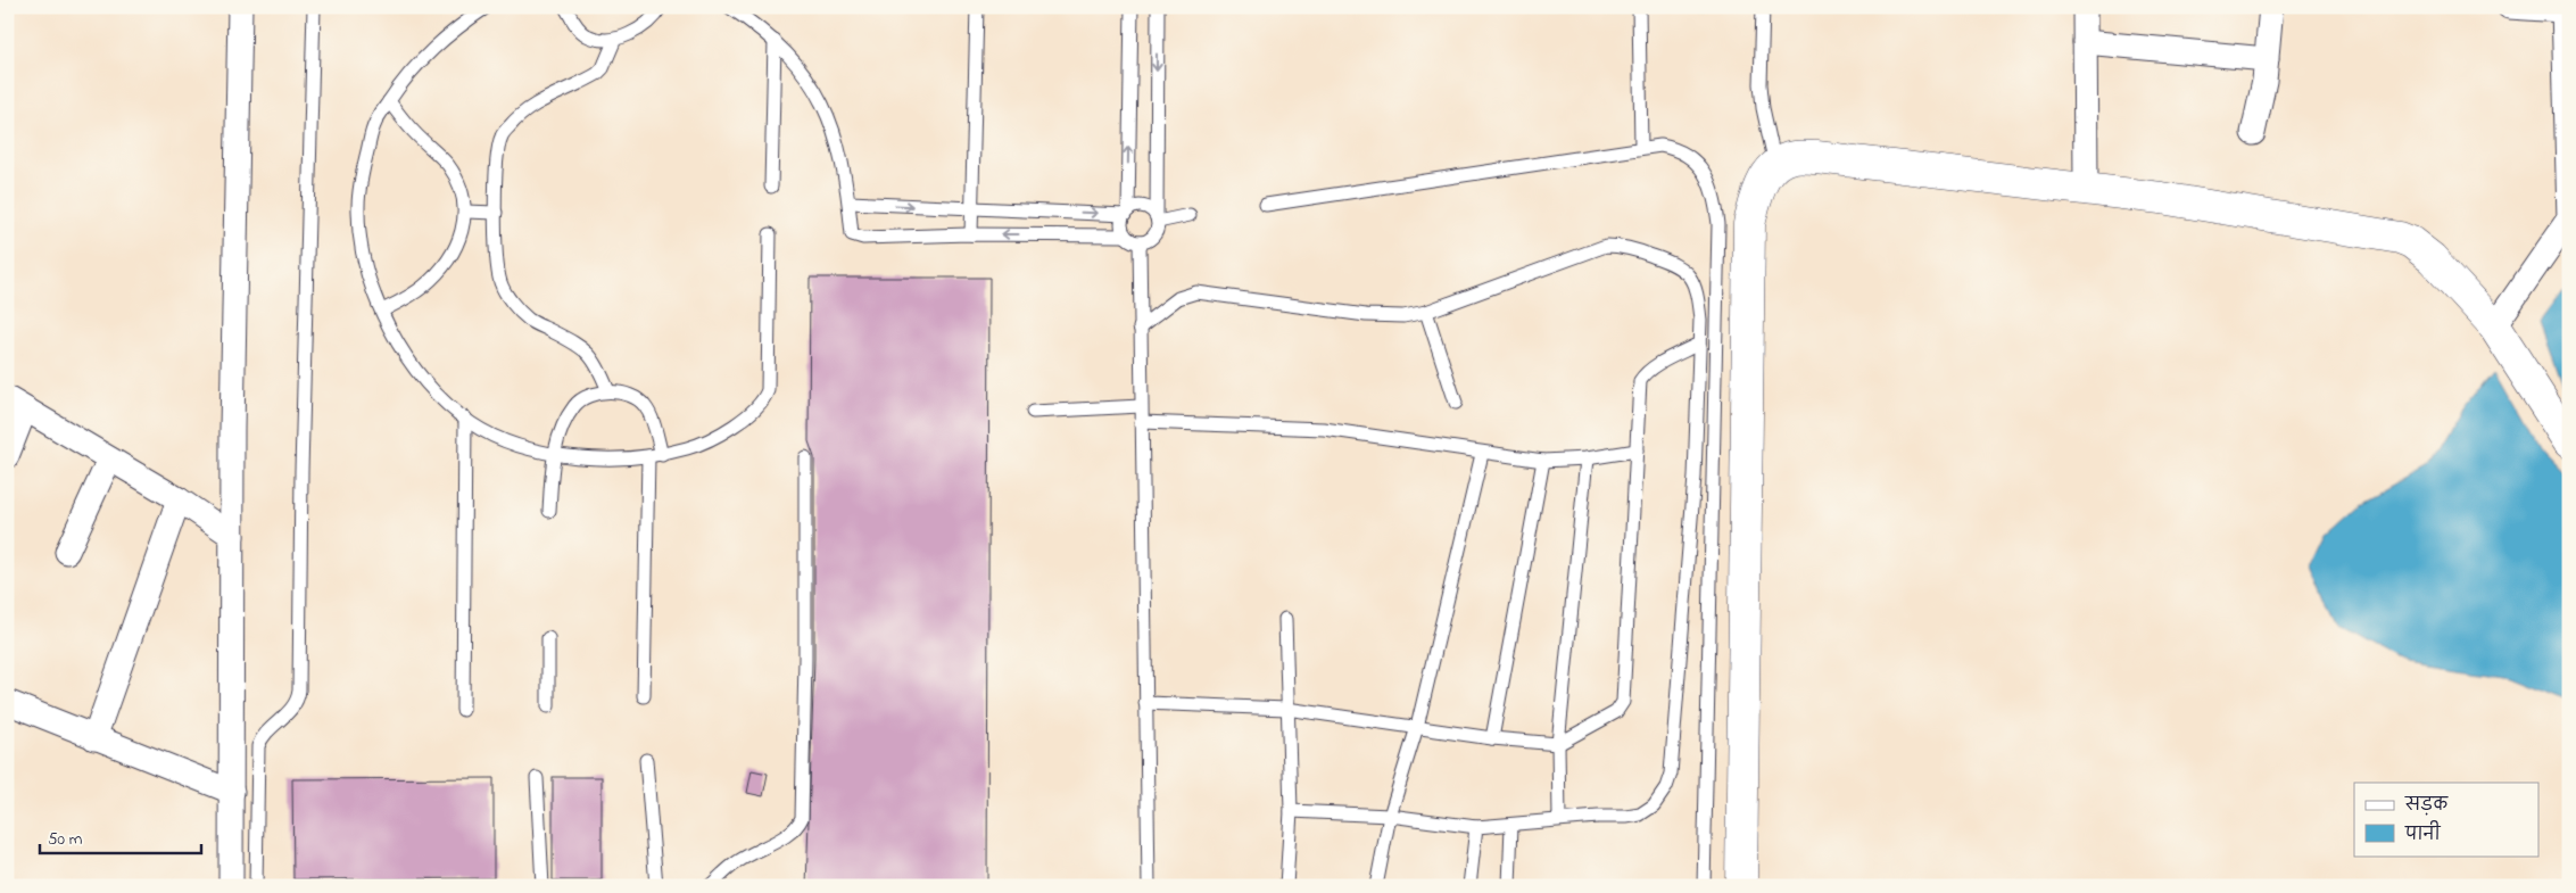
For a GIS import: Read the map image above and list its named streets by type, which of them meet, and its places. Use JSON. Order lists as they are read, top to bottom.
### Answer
{
  "legend": ["सड़क", "पानी"],
  "scale_bar": "50 m"
}
